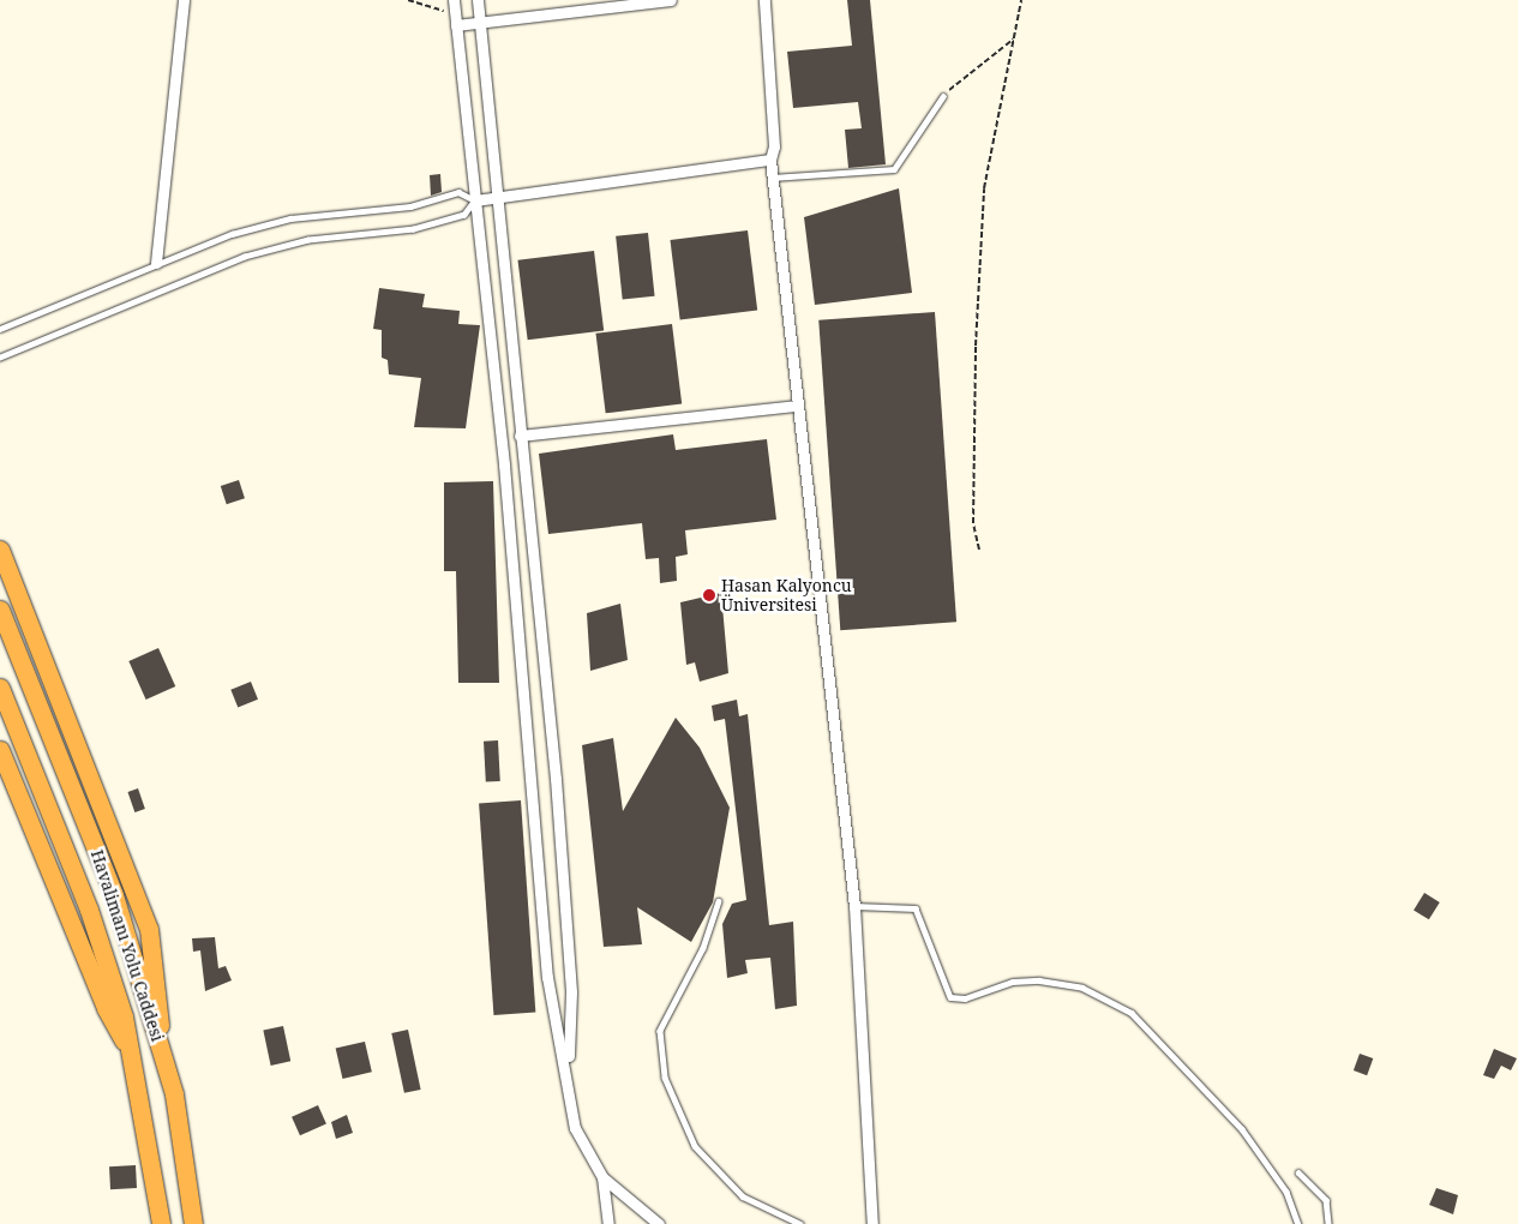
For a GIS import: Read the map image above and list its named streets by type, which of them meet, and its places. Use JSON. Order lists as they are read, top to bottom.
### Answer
{
  "streets": {
    "highway": ["Havalimanı Yolu Caddesi"]
  },
  "places": ["Hasan Kalyoncu Üniversitesi"]
}
